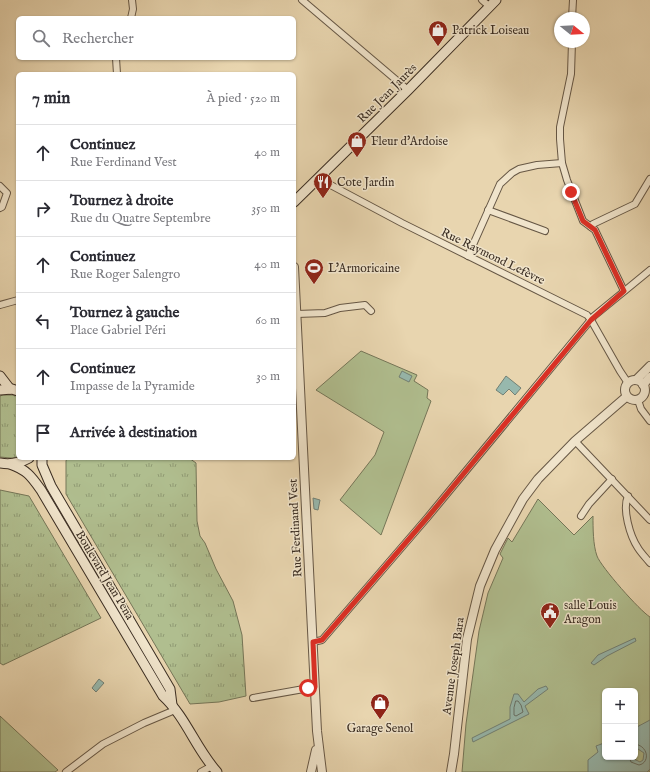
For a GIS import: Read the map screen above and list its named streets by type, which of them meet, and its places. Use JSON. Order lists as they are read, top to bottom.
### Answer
{
  "streets": {
    "main road": ["Rue Jean Jaurès", "Boulevard Jean Pena"],
    "street": ["Rue Raymond Lefèvre", "Rue Ferdinand Vest", "Avenue Joseph Bara"]
  },
  "crossings": [
    ["Rue Jean Jaurès", "Rue Raymond Lefèvre"],
    ["Rue Raymond Lefèvre", "Avenue Joseph Bara"]
  ],
  "places": {
    "shop": ["Patrick Loiseau", "Fleur d'Ardoise", "Garage Senol"],
    "restaurant": ["Cote Jardin"],
    "sports": ["L'Armoricaine"],
    "public building": ["salle Louis Aragon"]
  },
  "north": "right",
  "page": {
    "search": "Rechercher",
    "heading": ["7 min", "À pied · 520 m"],
    "list": [
      ["Continuez", "Rue Ferdinand Vest", "40 m"],
      ["Tournez à droite", "Rue du Quatre Septembre", "350 m"],
      ["Continuez", "Rue Roger Salengro", "40 m"],
      ["Tournez à gauche", "Place Gabriel Péri", "60 m"],
      ["Continuez", "Impasse de la Pyramide", "30 m"],
      "Arrivée à destination"
    ],
    "map_buttons": ["+", "−"]
  }
}
